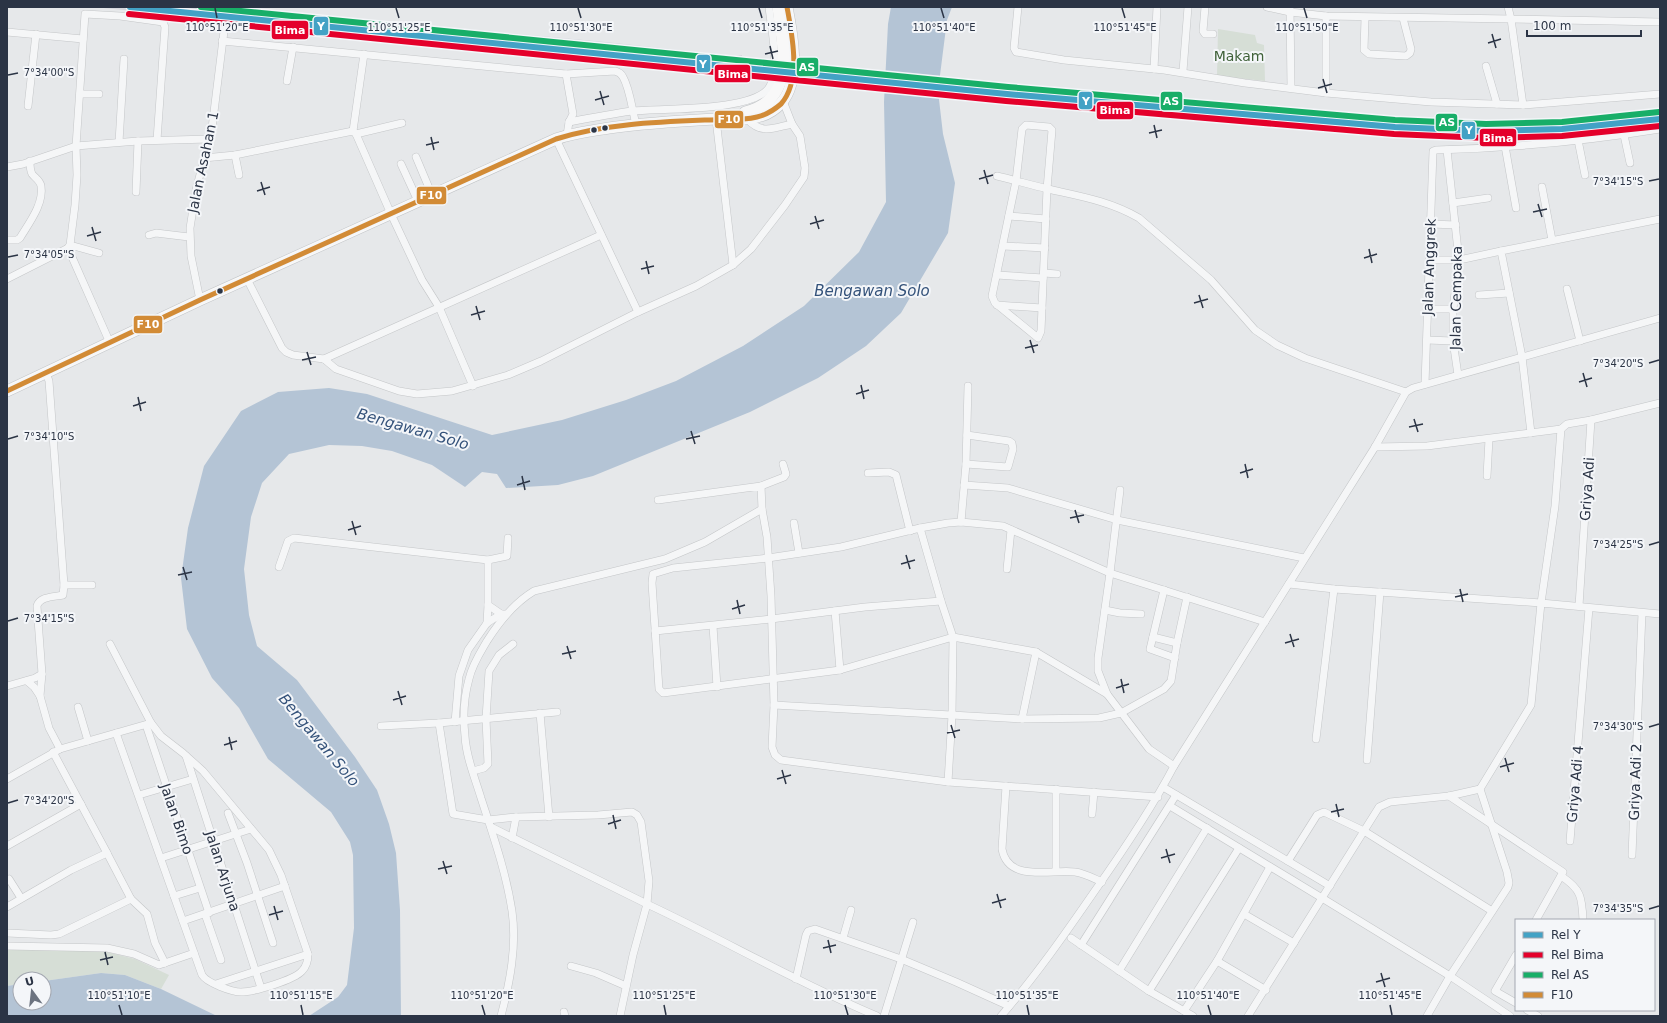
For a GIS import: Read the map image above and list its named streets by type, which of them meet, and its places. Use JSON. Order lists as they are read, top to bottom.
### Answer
{
  "streets": {
    "street": [
      "Jalan Asahan 1",
      "Jalan Anggrek",
      "Jalan Cempaka",
      "Griya Adi",
      "Griya Adi 2",
      "Griya Adi 4",
      "Jalan Bimo",
      "Jalan Arjuna"
    ]
  },
  "crossings": [
    ["Jalan Anggrek", "Jalan Cempaka"]
  ],
  "water": ["Bengawan Solo"],
  "parks": ["Makam"],
  "lines": [
    "rail line Y",
    "rail line AS",
    "transit line F10",
    "rail line Bima"
  ],
  "legend": [
    "Rel Y",
    "Rel Bima",
    "Rel AS",
    "F10"
  ],
  "scale_bar": "100 m",
  "north": "top",
  "coordinates": [
    "110°51'20\"E",
    "110°51'25\"E",
    "110°51'30\"E",
    "110°51'35\"E",
    "110°51'40\"E",
    "110°51'45\"E",
    "110°51'50\"E",
    "7°34'00\"S",
    "7°34'15\"S",
    "7°34'05\"S",
    "7°34'20\"S",
    "7°34'10\"S",
    "7°34'25\"S",
    "7°34'30\"S",
    "7°34'35\"S",
    "110°51'10\"E",
    "110°51'15\"E"
  ]
}
